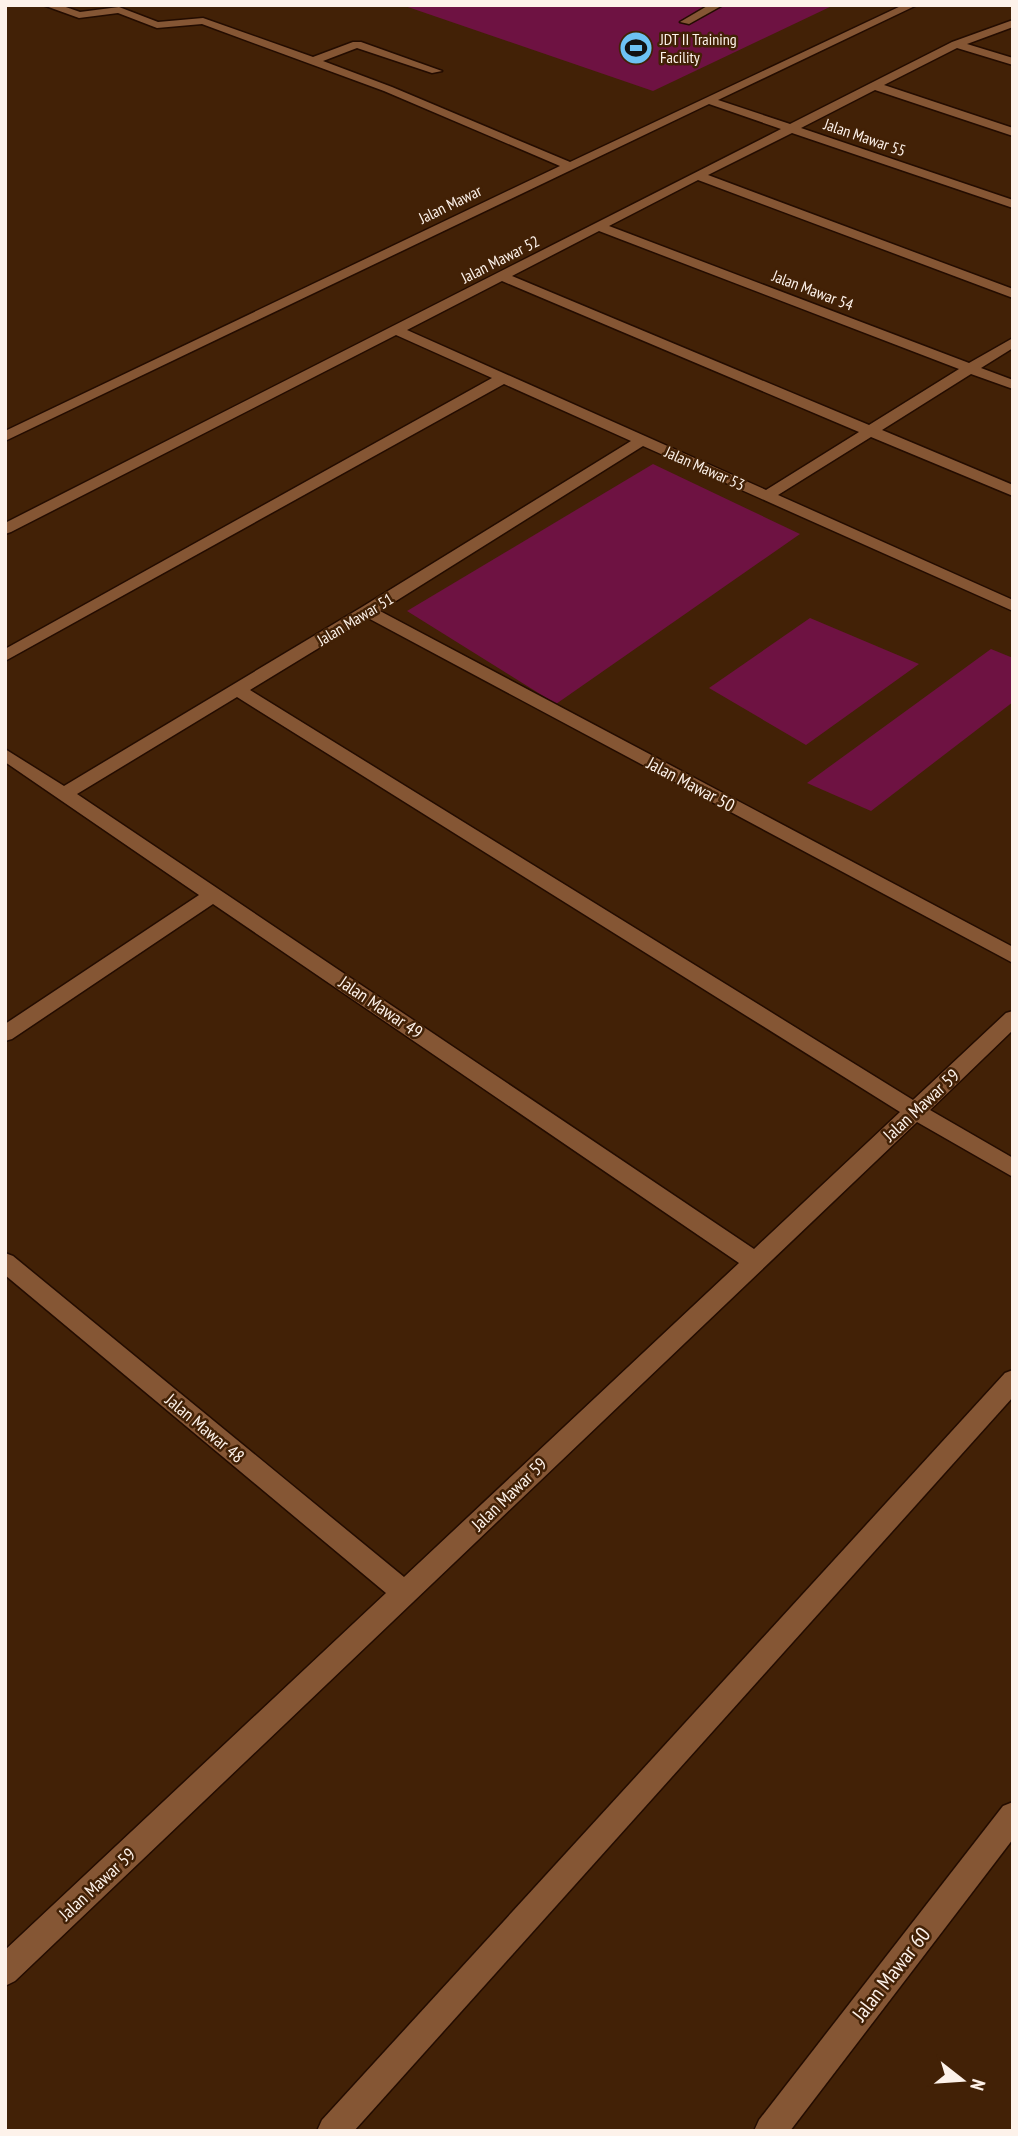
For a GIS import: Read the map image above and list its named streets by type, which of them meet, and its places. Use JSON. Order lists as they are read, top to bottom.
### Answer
{
  "streets": {
    "street": [
      "Jalan Mawar 55",
      "Jalan Mawar",
      "Jalan Mawar 52",
      "Jalan Mawar 54",
      "Jalan Mawar 53",
      "Jalan Mawar 51",
      "Jalan Mawar 50",
      "Jalan Mawar 49",
      "Jalan Mawar 59",
      "Jalan Mawar 48",
      "Jalan Mawar 60"
    ]
  },
  "crossings": [
    ["Jalan Mawar 55", "Jalan Mawar"],
    ["Jalan Mawar 55", "Jalan Mawar 52"],
    ["Jalan Mawar 52", "Jalan Mawar 54"],
    ["Jalan Mawar 52", "Jalan Mawar 53"],
    ["Jalan Mawar 53", "Jalan Mawar 51"],
    ["Jalan Mawar 51", "Jalan Mawar 50"],
    ["Jalan Mawar 51", "Jalan Mawar 49"],
    ["Jalan Mawar 49", "Jalan Mawar 59"],
    ["Jalan Mawar 59", "Jalan Mawar 48"]
  ],
  "places": {
    "sports": ["JDT II Training Facility"]
  },
  "north": "right"
}
